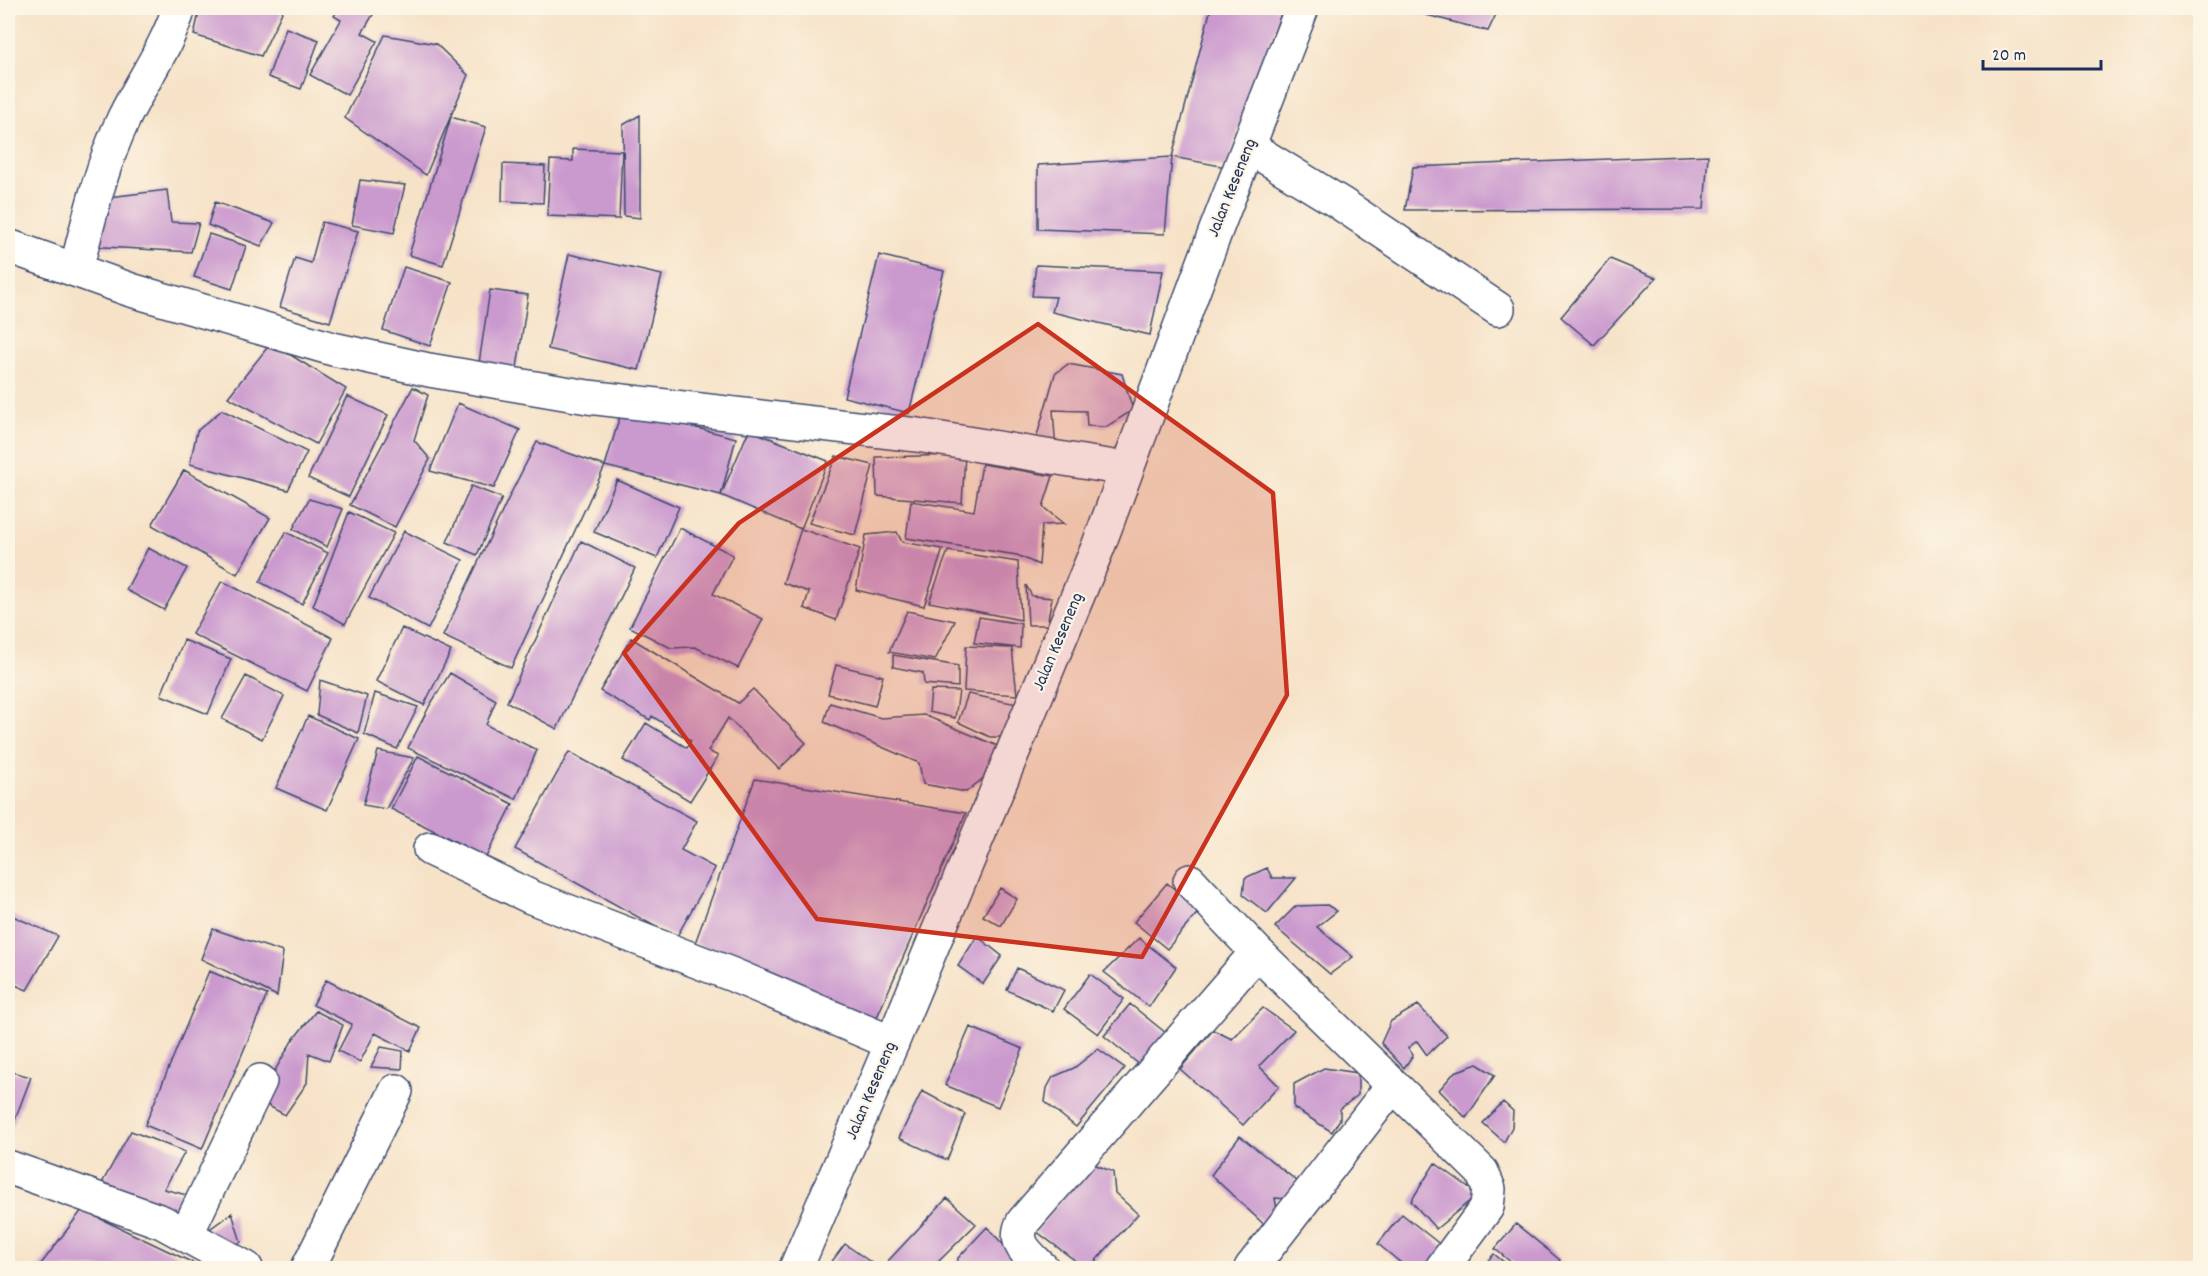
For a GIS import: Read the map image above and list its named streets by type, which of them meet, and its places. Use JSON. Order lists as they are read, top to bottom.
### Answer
{
  "streets": {
    "street": ["Jalan Keseneng"]
  },
  "scale_bar": "20 m"
}
